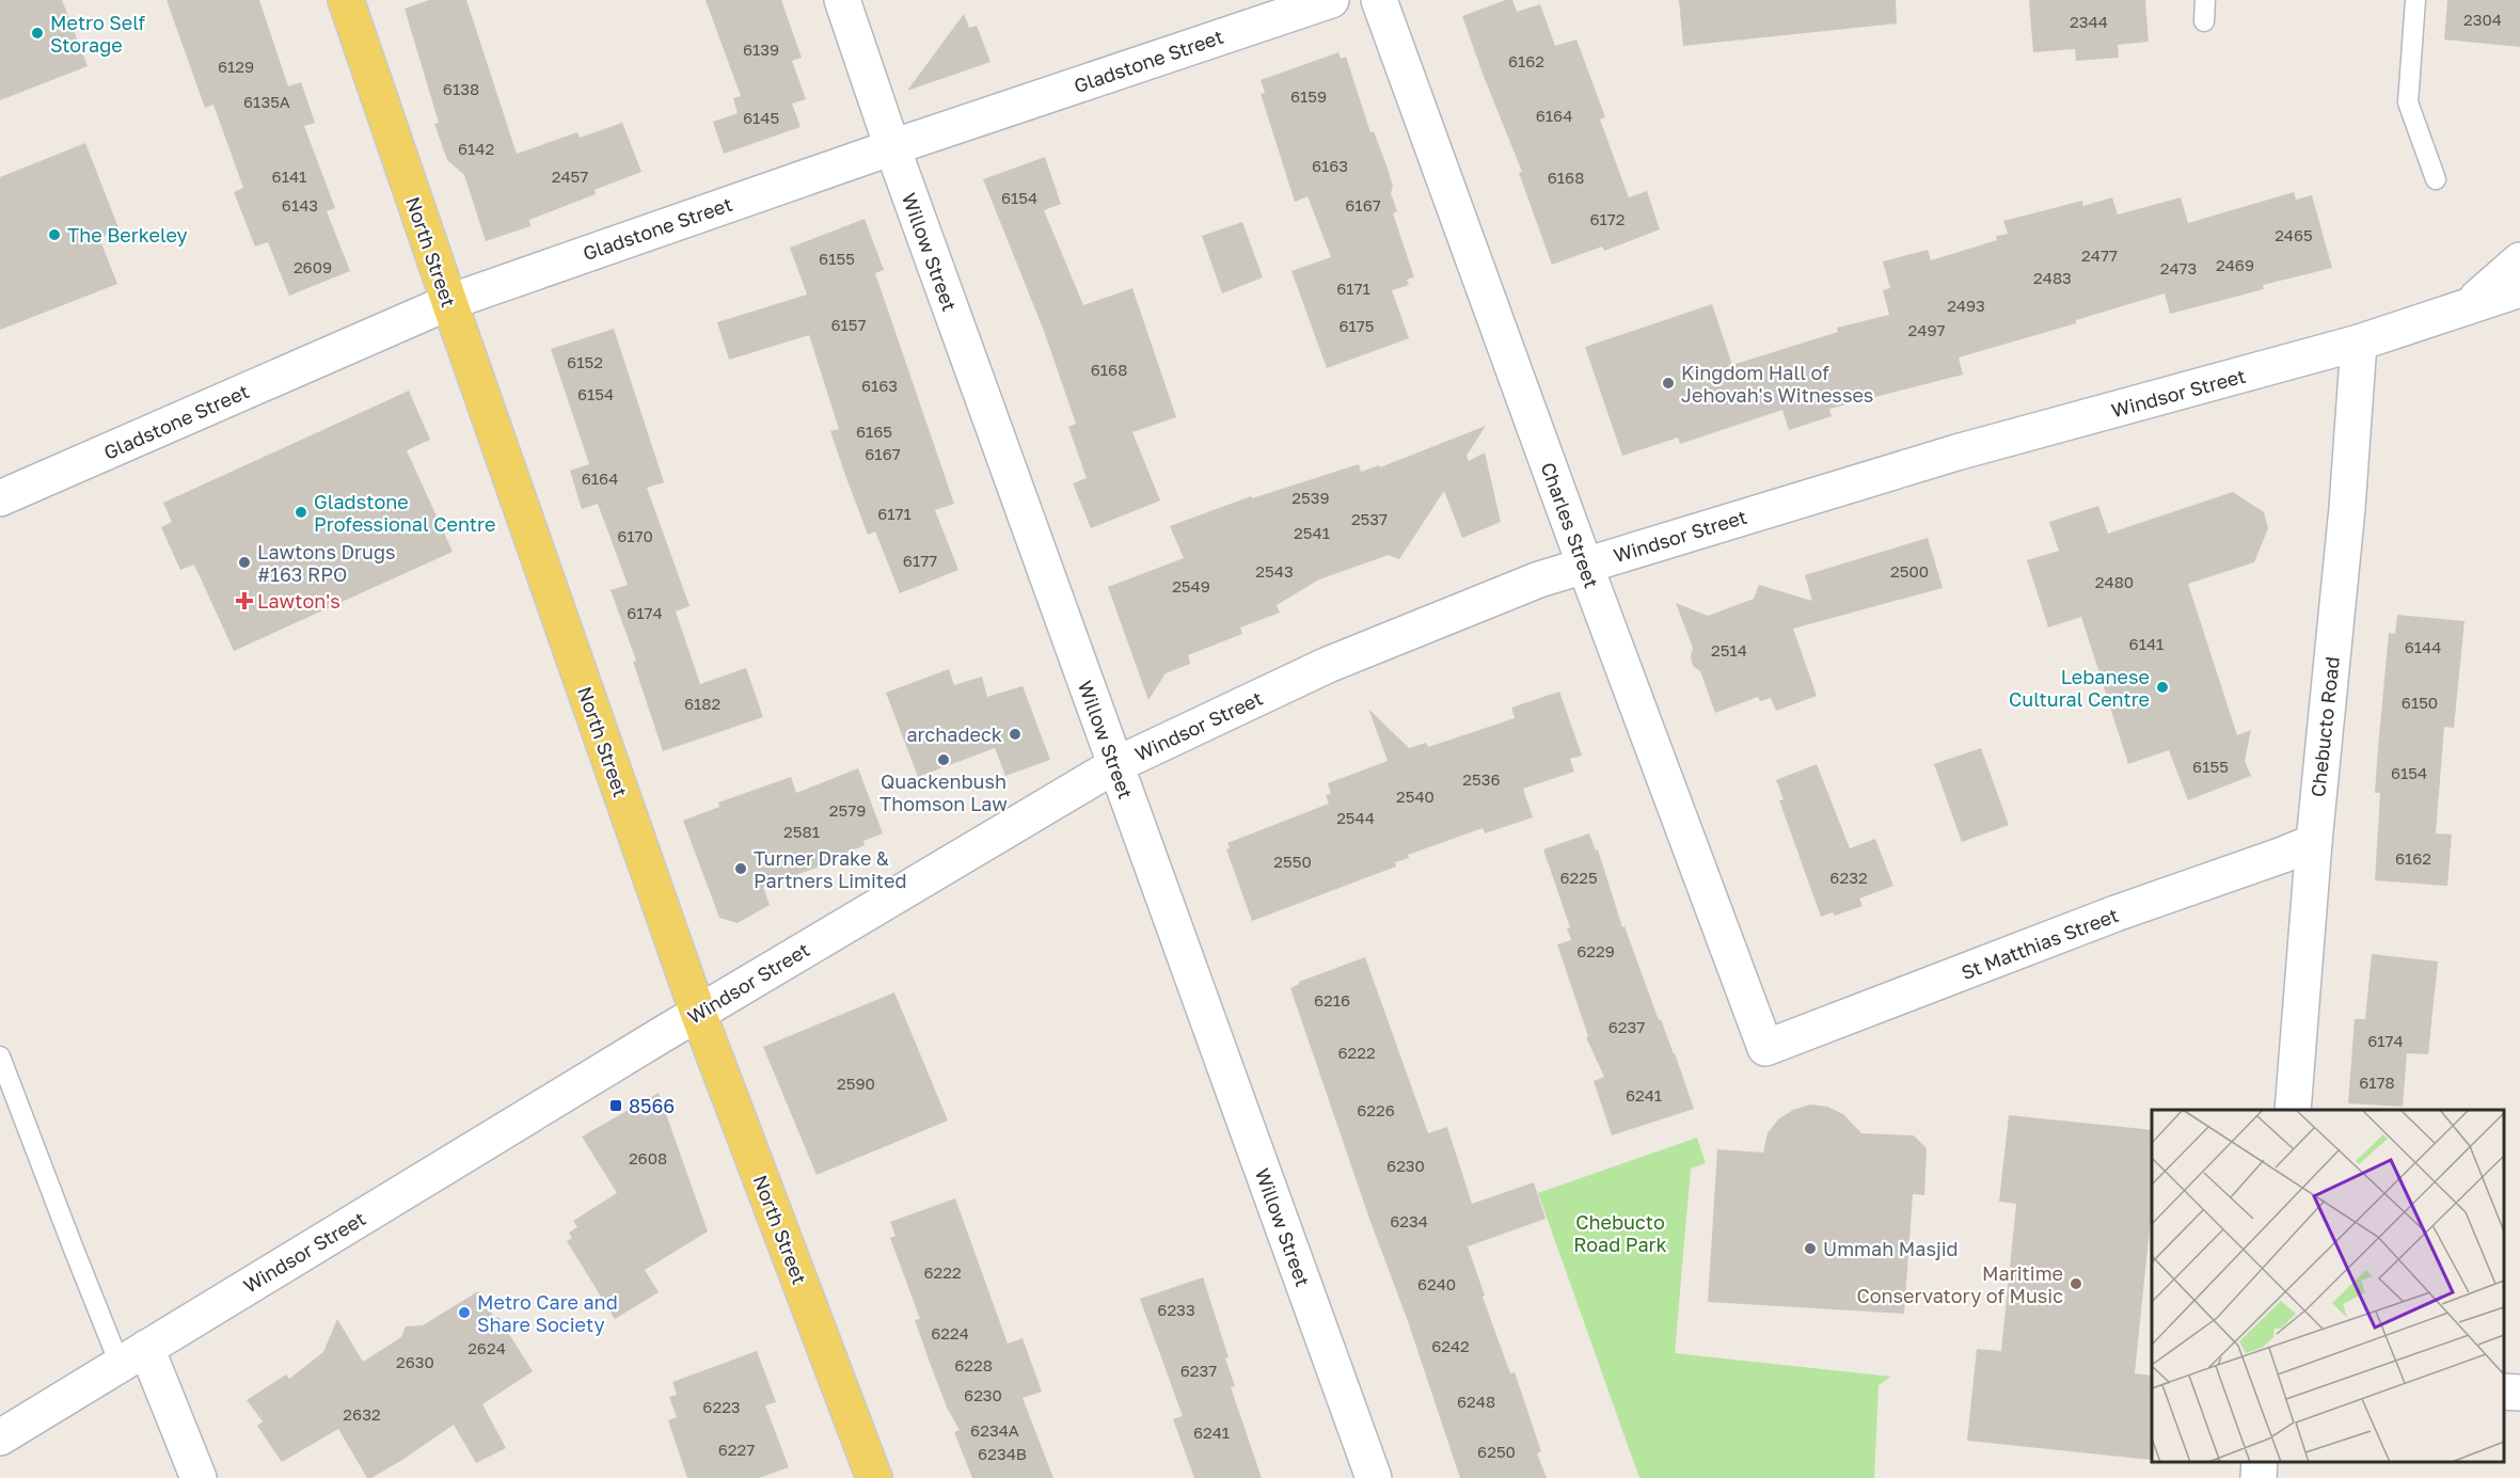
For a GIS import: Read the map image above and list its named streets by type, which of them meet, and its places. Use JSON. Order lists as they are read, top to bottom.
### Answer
{
  "streets": {
    "main road": ["North Street"],
    "street": [
      "Gladstone Street",
      "Willow Street",
      "Windsor Street",
      "Charles Street",
      "Chebucto Road",
      "St Matthias Street"
    ]
  },
  "crossings": [
    ["Gladstone Street", "North Street"],
    ["Gladstone Street", "Willow Street"],
    ["North Street", "Windsor Street"],
    ["Willow Street", "Windsor Street"],
    ["Windsor Street", "Charles Street"],
    ["Windsor Street", "Chebucto Road"],
    ["Charles Street", "St Matthias Street"],
    ["Chebucto Road", "St Matthias Street"]
  ],
  "parks": ["Chebucto Road Park"],
  "places": {
    "other": [
      "Metro Self Storage",
      "The Berkeley",
      "Kingdom Hall of Jehovah's Witnesses",
      "Gladstone Professional Centre",
      "Lawtons Drugs #163 RPO",
      "Lebanese Cultural Centre",
      "archadeck",
      "Quackenbush Thomson Law",
      "Turner Drake & Partners Limited",
      "Ummah Masjid",
      "Maritime Conservatory of Music",
      "Metro Care and Share Society"
    ],
    "health": ["Lawton's"],
    "transit": ["8566"]
  },
  "house_numbers": [
    "2304",
    "2344",
    "6139",
    "6162",
    "6129",
    "6138",
    "6159",
    "6135A",
    "6164",
    "6145",
    "6142",
    "6163",
    "6141",
    "2457",
    "6168",
    "6154",
    "6143",
    "6167",
    "6172",
    "2465",
    "2477",
    "6155",
    "2469",
    "2609",
    "2473",
    "2483",
    "6171",
    "2493",
    "6157",
    "6175",
    "2497",
    "6152",
    "6168",
    "6163",
    "6154",
    "6165",
    "6167",
    "6164",
    "2539",
    "6171",
    "2537",
    "2541",
    "6170",
    "6177",
    "2543",
    "2500",
    "2480",
    "2549",
    "6174",
    "6141",
    "6144",
    "2514",
    "6150",
    "6182",
    "6155",
    "6154",
    "2536",
    "2540",
    "2579",
    "2544",
    "2581",
    "6162",
    "2550",
    "6225",
    "6232",
    "6229",
    "6216",
    "6237",
    "6174",
    "6222",
    "6178",
    "2590",
    "6241",
    "6226",
    "2608",
    "6230",
    "6234",
    "6222",
    "6240",
    "6233",
    "6224",
    "6242",
    "2624",
    "2630",
    "6228",
    "6237",
    "6230",
    "6248",
    "6223",
    "2632",
    "6234A",
    "6241",
    "6227",
    "6250",
    "6234B"
  ]
}
